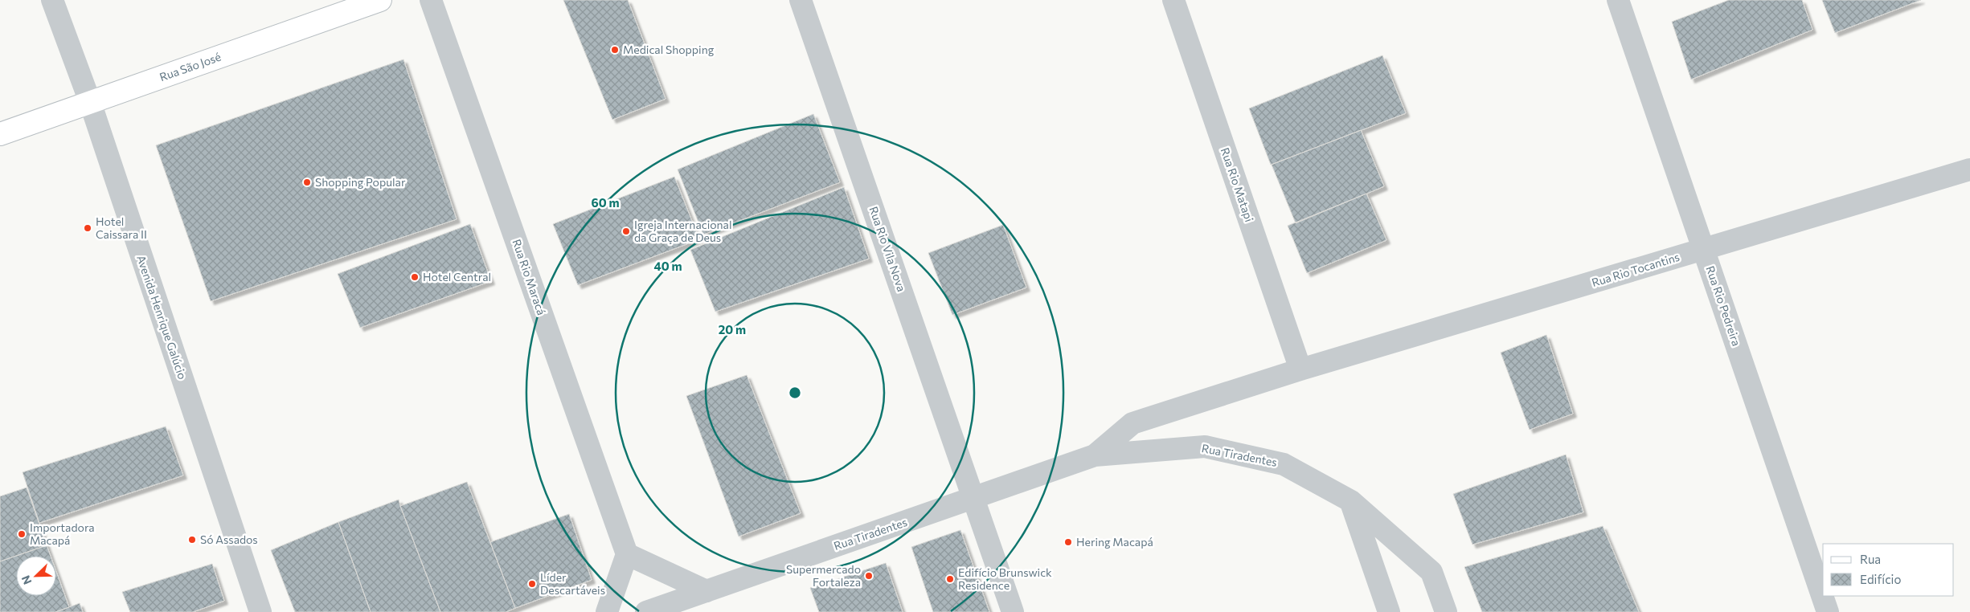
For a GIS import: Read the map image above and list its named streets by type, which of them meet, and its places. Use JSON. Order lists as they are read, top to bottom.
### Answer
{
  "streets": {
    "main road": ["Rua São José"],
    "street": [
      "Rua Rio Matapi",
      "Rua Rio Vila Nova",
      "Rua Rio Tocantins",
      "Rua Rio Maracá",
      "Rua Rio Pedreira",
      "Avenida Henrique Galúcio",
      "Rua Tiradentes"
    ]
  },
  "crossings": [
    ["Rua São José", "Avenida Henrique Galúcio"],
    ["Rua Rio Matapi", "Rua Rio Tocantins"],
    ["Rua Rio Matapi", "Rua Tiradentes"],
    ["Rua Rio Vila Nova", "Rua Tiradentes"],
    ["Rua Rio Tocantins", "Rua Rio Pedreira"],
    ["Rua Rio Tocantins", "Rua Tiradentes"]
  ],
  "places": [
    "Medical Shopping",
    "Shopping Popular",
    "Hotel Caissara II",
    "Igreja Internacional da Graça de Deus",
    "Hotel Central",
    "Importadora Macapá",
    "Só Assados",
    "Hering Macapá",
    "Supermercado Fortaleza",
    "Edifício Brunswick Residence",
    "Líder Descartáveis"
  ],
  "legend": ["Rua", "Edifício"],
  "north": "bottom left",
  "rings": ["60 m", "40 m", "20 m"]
}
